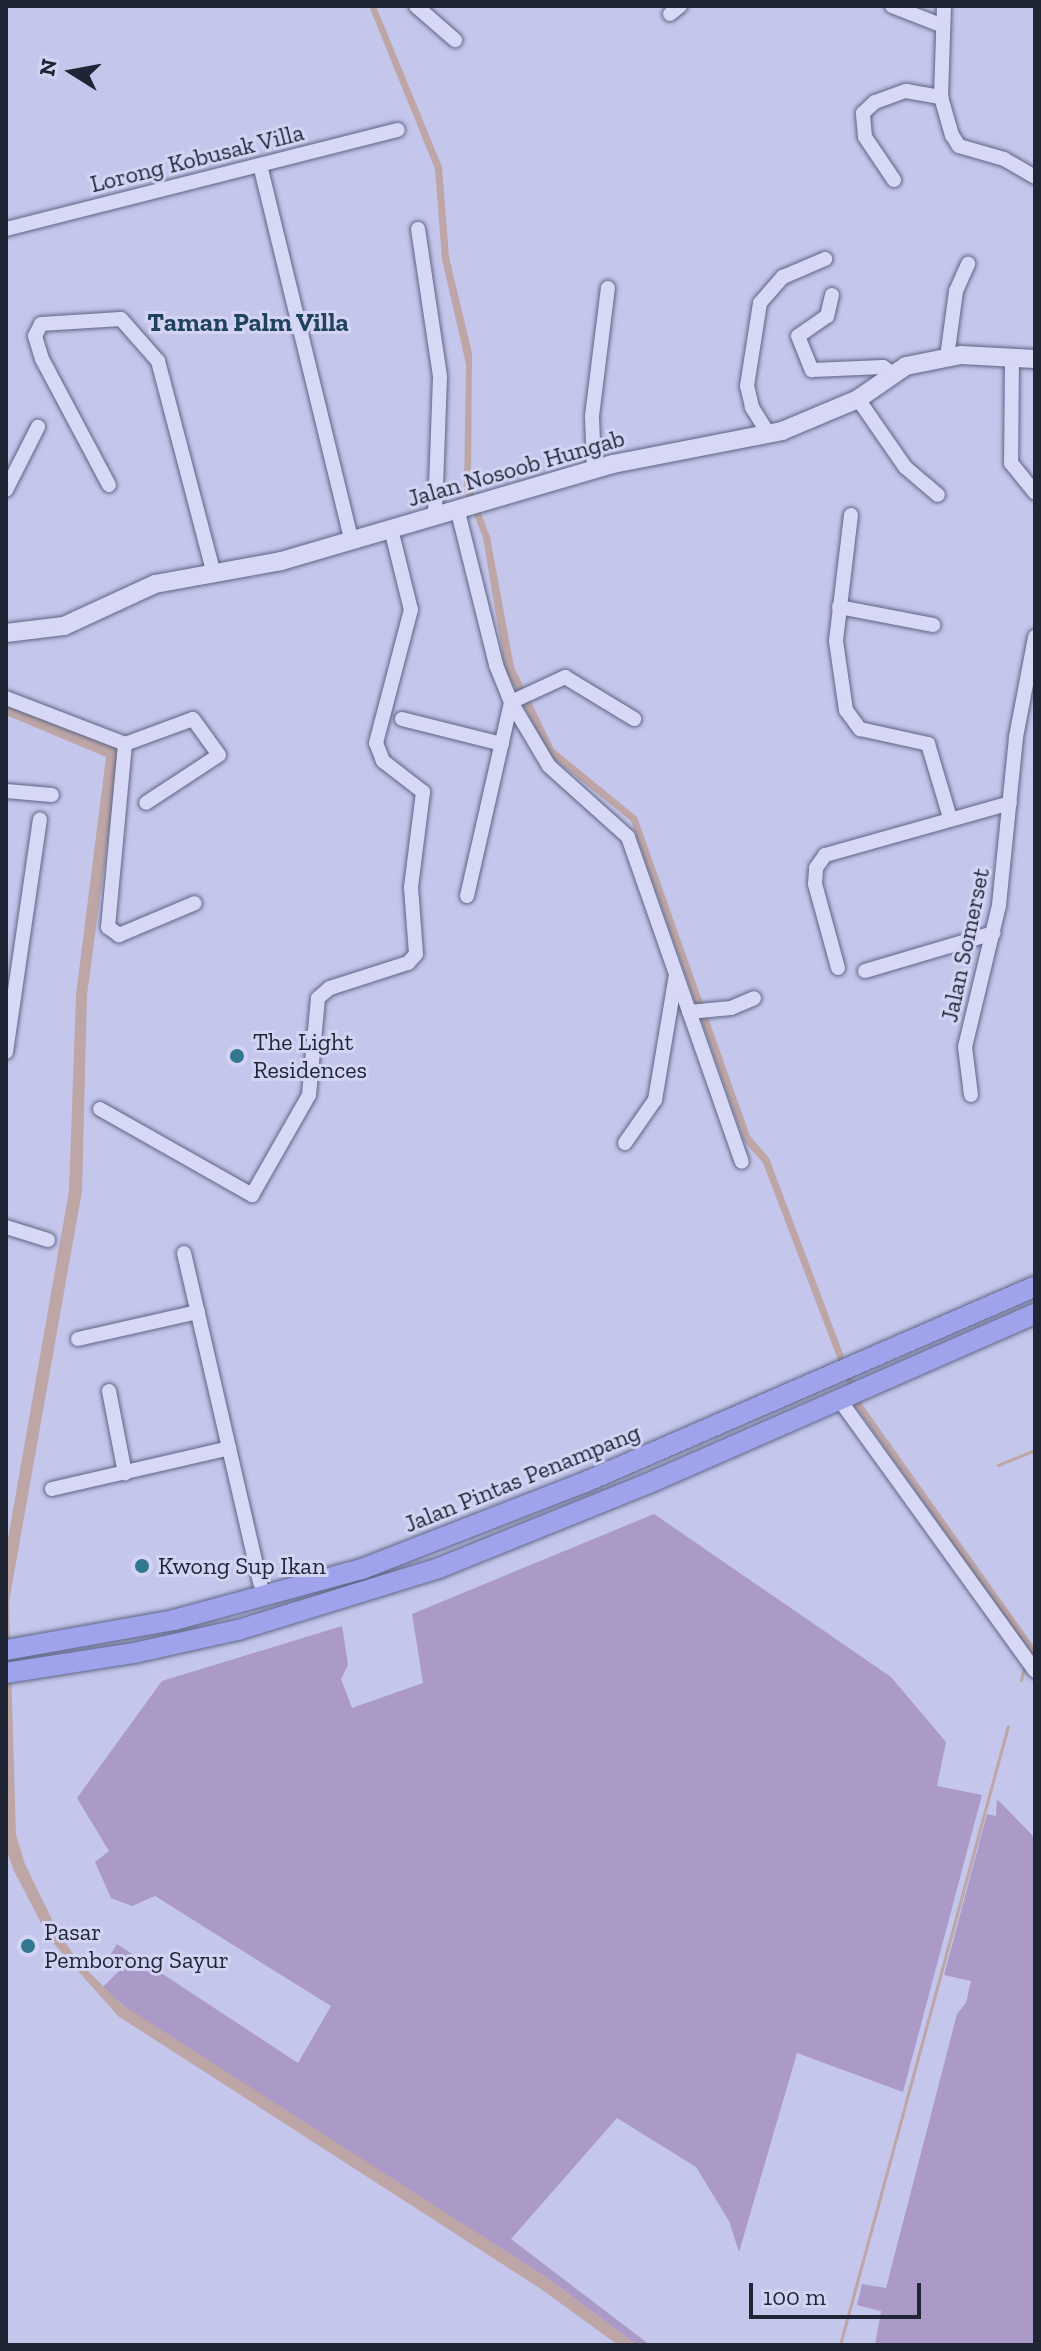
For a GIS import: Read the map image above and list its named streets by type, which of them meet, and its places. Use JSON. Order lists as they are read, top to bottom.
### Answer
{
  "streets": {
    "main road": ["Jalan Nosoob Hungab", "Jalan Pintas Penampang"],
    "street": ["Lorong Kobusak Villa", "Jalan Somerset"]
  },
  "districts": ["Taman Palm Villa"],
  "places": ["The Light Residences", "Kwong Sup Ikan", "Pasar Pemborong Sayur"],
  "scale_bar": "100 m",
  "north": "left"
}
